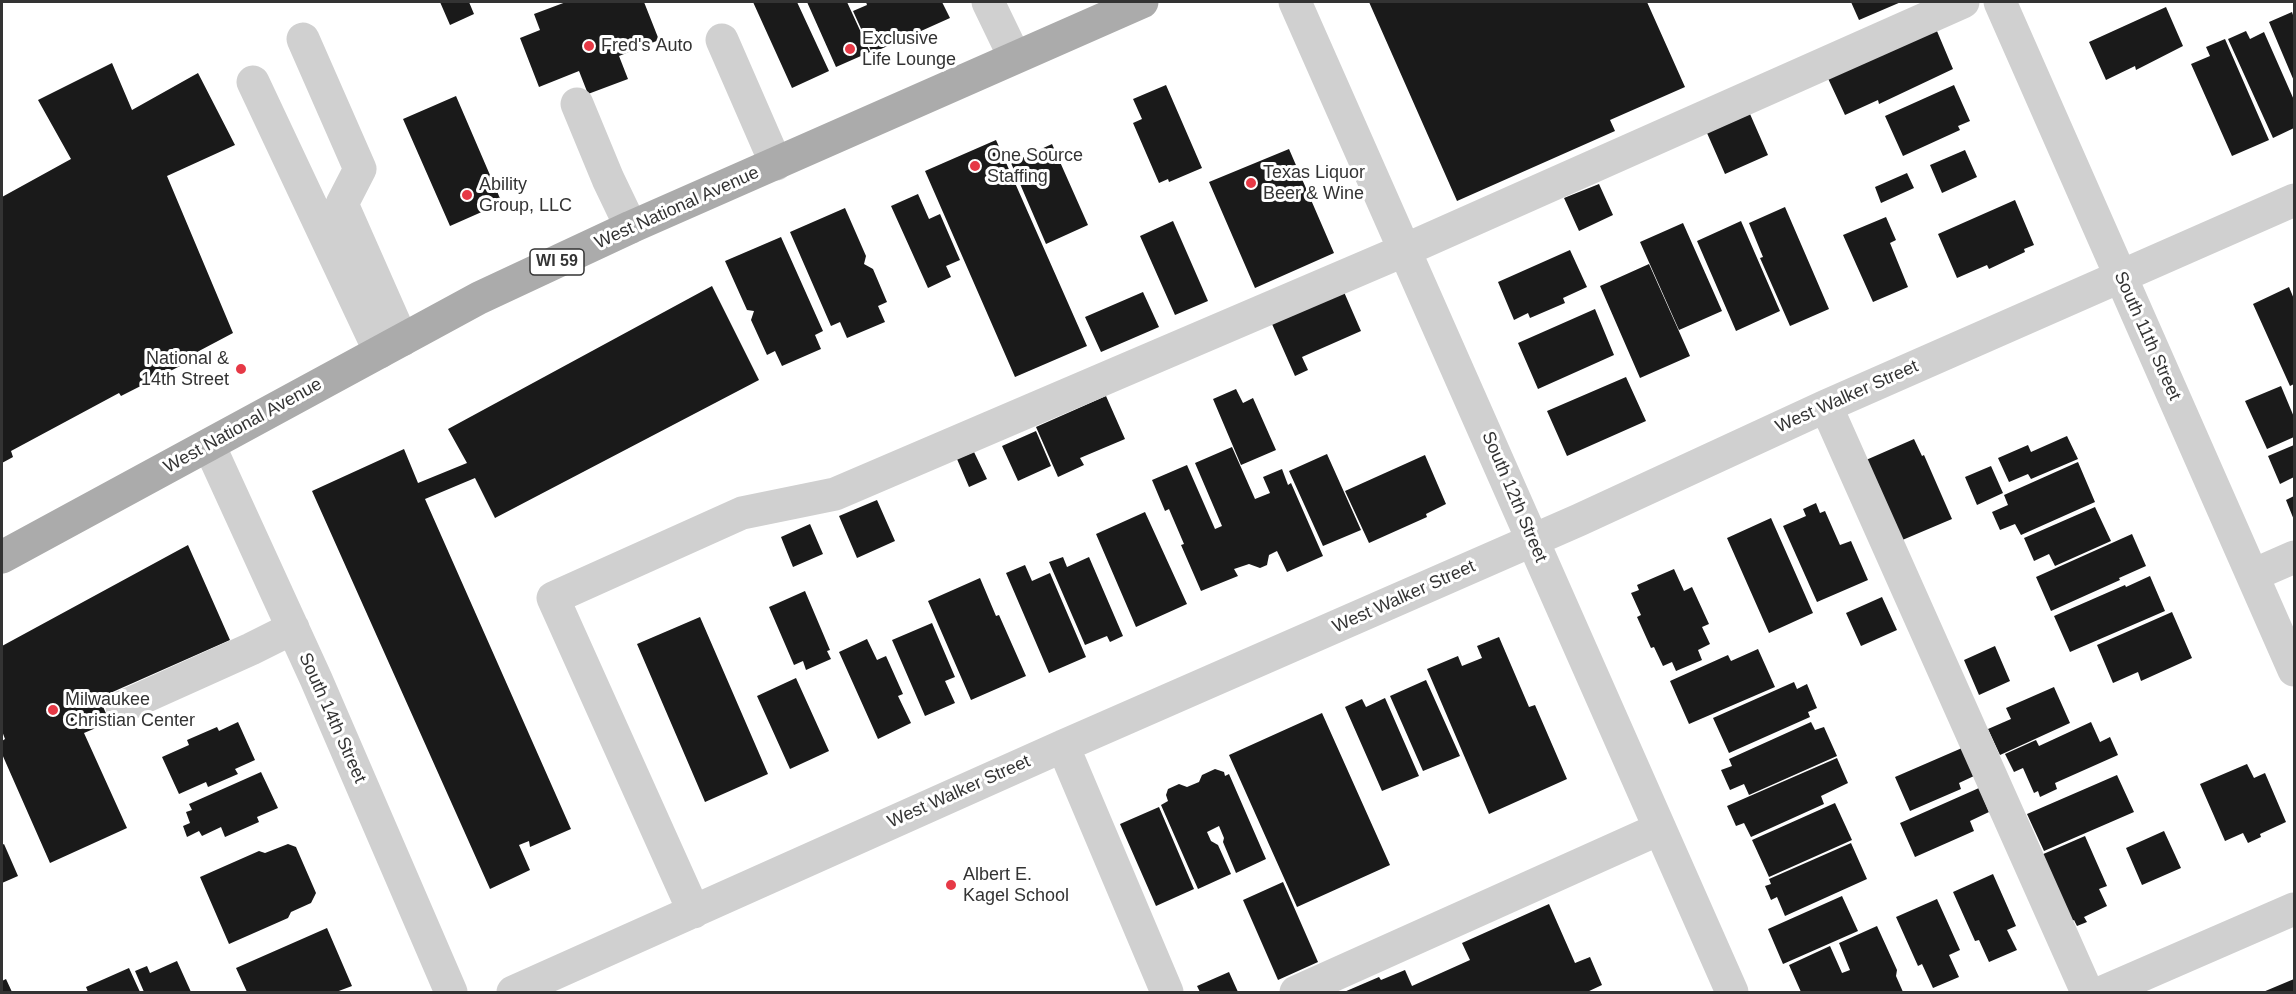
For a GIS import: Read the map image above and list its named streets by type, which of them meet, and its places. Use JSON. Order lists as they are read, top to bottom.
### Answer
{
  "streets": {
    "main road": ["West National Avenue", "WI 59"],
    "street": [
      "South 11th Street",
      "West Walker Street",
      "South 12th Street",
      "South 14th Street"
    ]
  },
  "crossings": [
    ["West National Avenue", "South 14th Street"],
    ["South 11th Street", "West Walker Street"],
    ["West Walker Street", "South 12th Street"]
  ],
  "places": [
    "Fred's Auto",
    "Exclusive Life Lounge",
    "One Source Staffing",
    "Texas Liquor Beer & Wine",
    "Ability Group, LLC",
    "National & 14th Street",
    "Milwaukee Christian Center",
    "Albert E. Kagel School"
  ]
}
